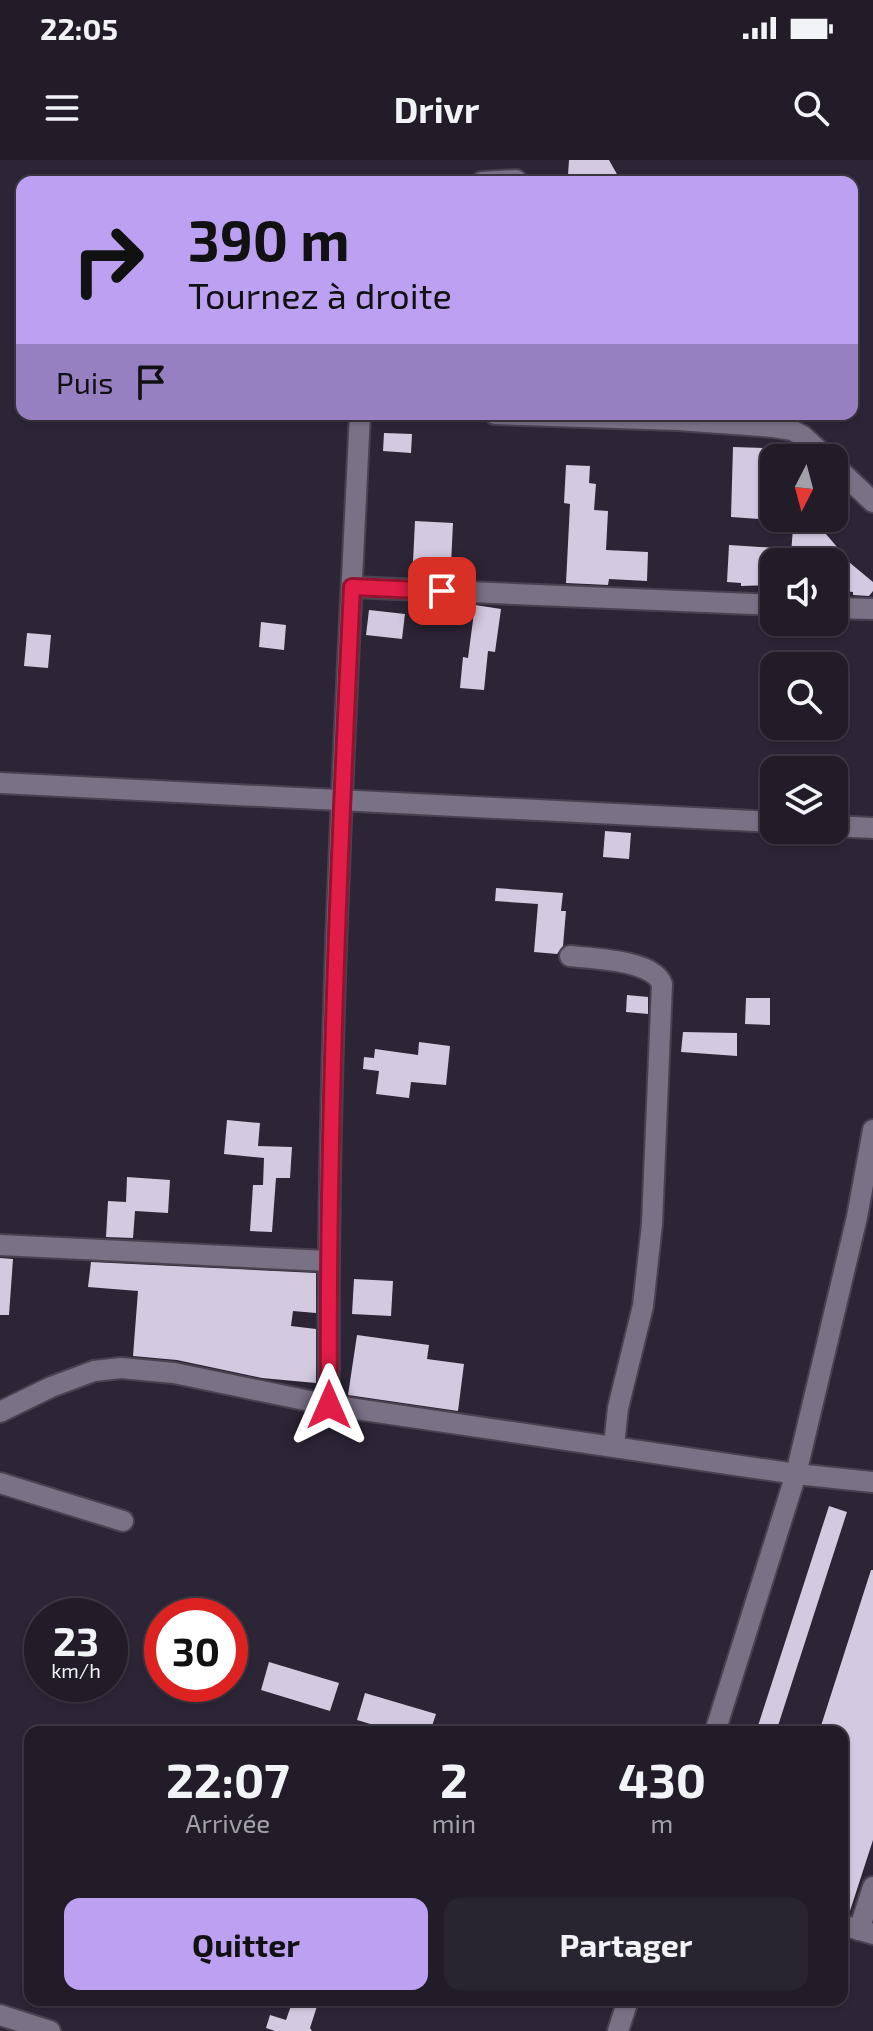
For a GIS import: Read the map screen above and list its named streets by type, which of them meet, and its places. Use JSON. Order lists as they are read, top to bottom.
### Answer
{
  "north": "bottom",
  "page": {
    "status": "22:05",
    "header": "Drivr",
    "turn": ["390 m", "Tournez à droite"],
    "then": "Puis",
    "speed": "23 km/h",
    "limit": "30",
    "eta": [
      "22:07",
      "Arrivée",
      "2",
      "min",
      "430",
      "m"
    ],
    "buttons": ["Quitter", "Partager"]
  }
}
